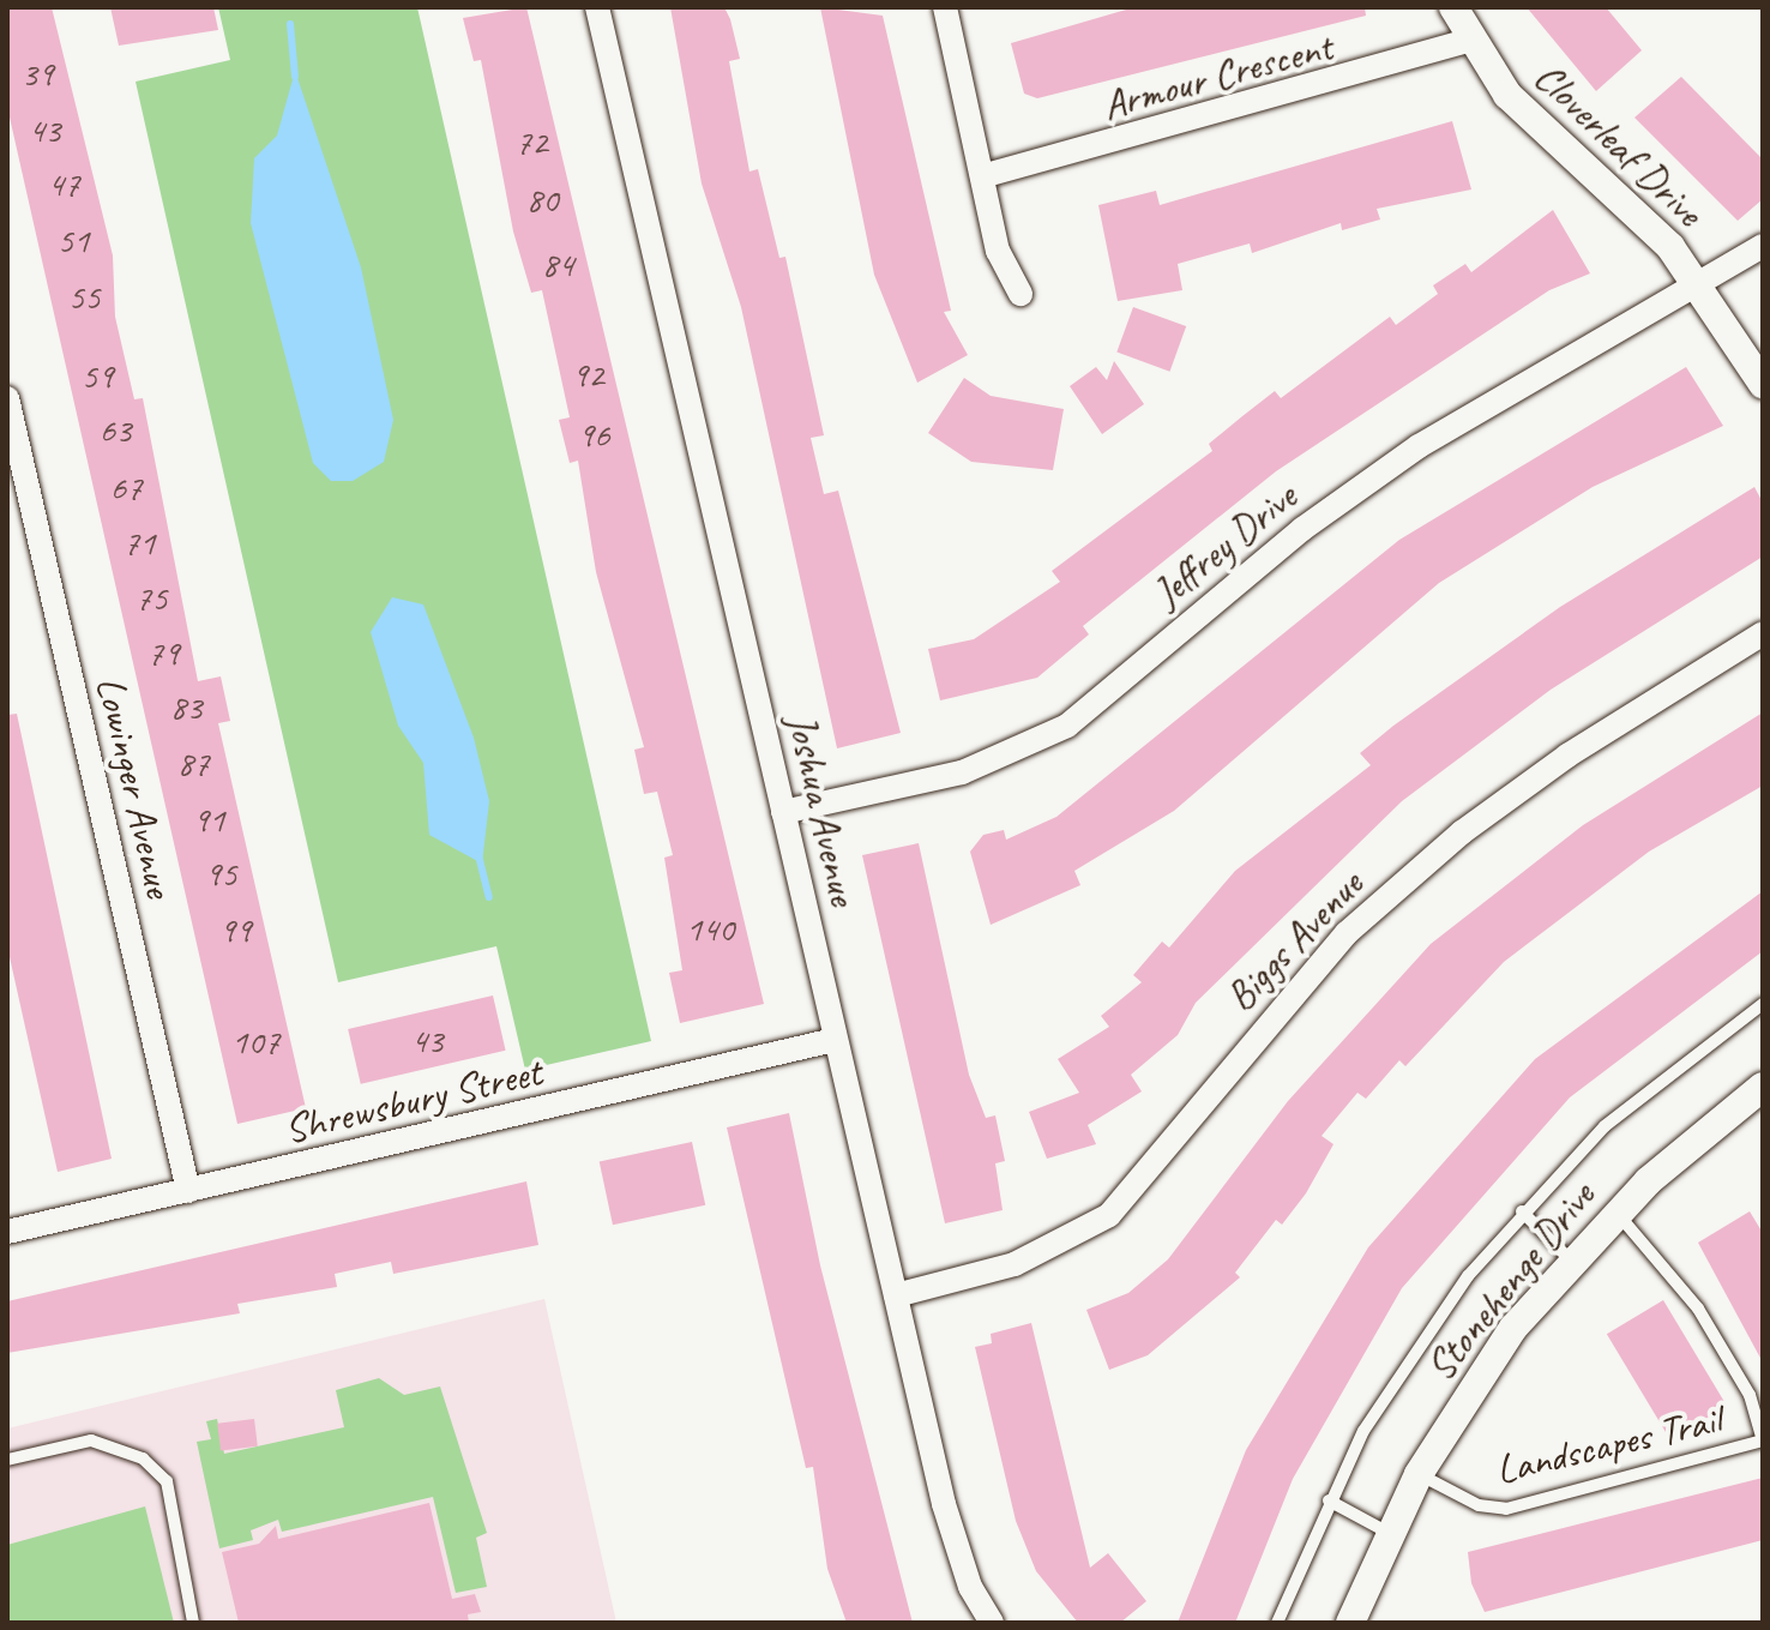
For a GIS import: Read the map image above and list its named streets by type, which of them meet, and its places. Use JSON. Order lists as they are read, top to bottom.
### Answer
{
  "streets": {
    "street": [
      "Armour Crescent",
      "Cloverleaf Drive",
      "Jeffrey Drive",
      "Lowinger Avenue",
      "Joshua Avenue",
      "Biggs Avenue",
      "Shrewsbury Street",
      "Stonehenge Drive"
    ],
    "lane": ["Landscapes Trail"]
  },
  "crossings": [
    ["Armour Crescent", "Cloverleaf Drive"],
    ["Cloverleaf Drive", "Jeffrey Drive"],
    ["Jeffrey Drive", "Joshua Avenue"],
    ["Lowinger Avenue", "Shrewsbury Street"],
    ["Joshua Avenue", "Biggs Avenue"],
    ["Joshua Avenue", "Shrewsbury Street"],
    ["Stonehenge Drive", "Landscapes Trail"]
  ],
  "house_numbers": [
    "39",
    "43",
    "72",
    "47",
    "80",
    "51",
    "84",
    "55",
    "92",
    "59",
    "63",
    "96",
    "67",
    "71",
    "75",
    "79",
    "83",
    "87",
    "91",
    "95",
    "140",
    "99",
    "43",
    "107"
  ]
}
